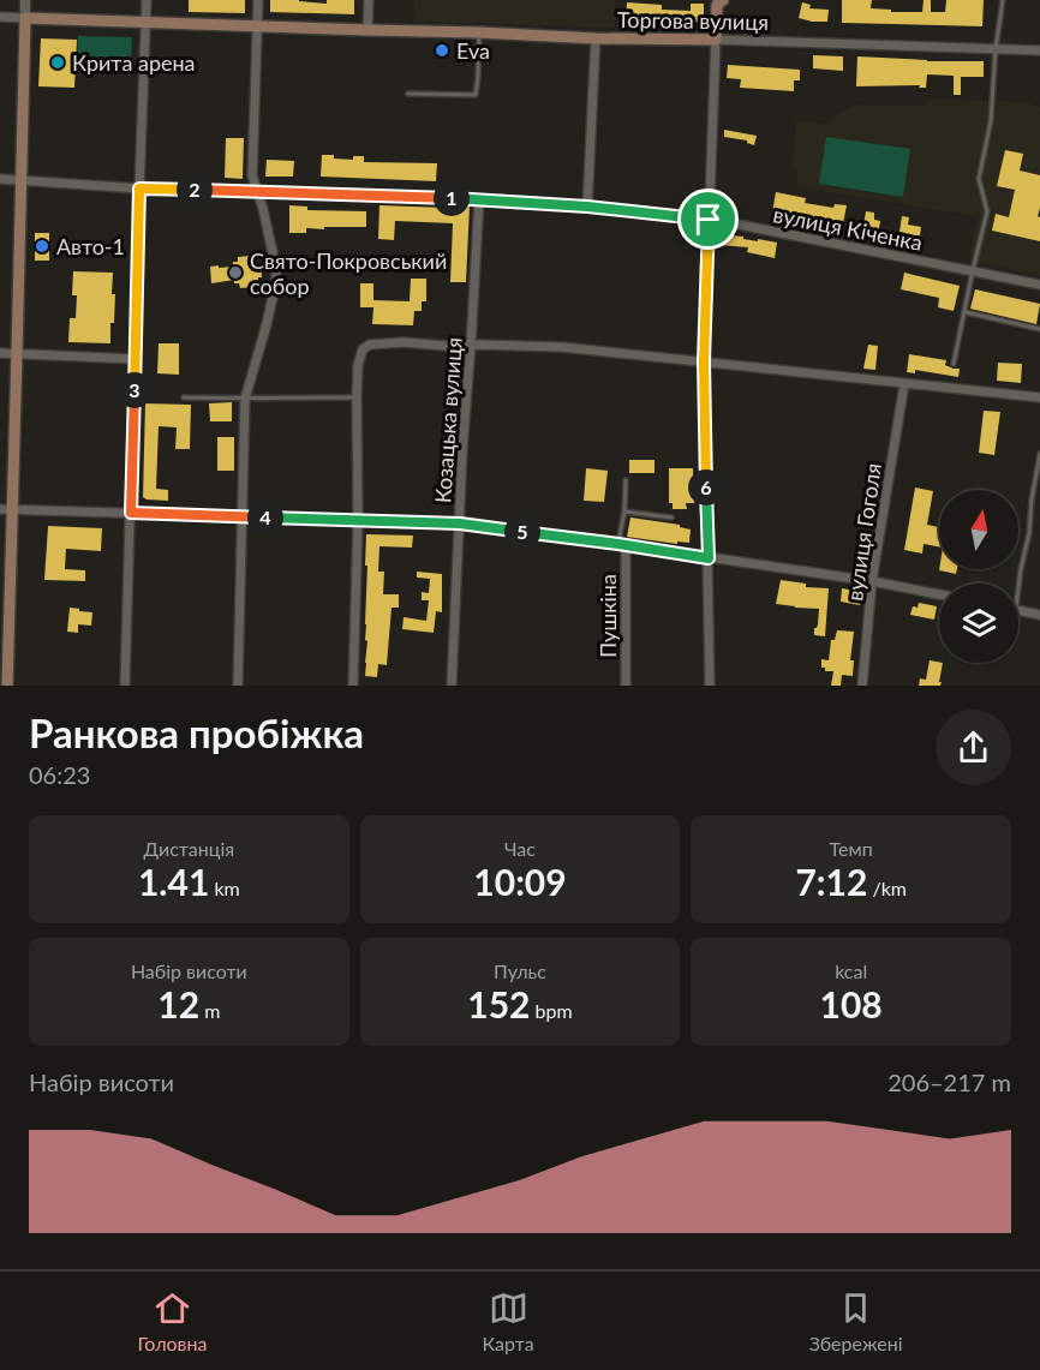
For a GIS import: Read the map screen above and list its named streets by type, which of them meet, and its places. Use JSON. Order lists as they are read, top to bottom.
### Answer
{
  "streets": {
    "main road": ["Торгова вулиця"],
    "street": [
      "вулиця Кіченка",
      "Козацька вулиця",
      "вулиця Гоголя",
      "Пушкіна"
    ]
  },
  "crossings": [
    ["вулиця Кіченка", "Козацька вулиця"]
  ],
  "places": [
    "Eva",
    "Крита арена",
    "Авто-1",
    "Свято-Покровський собор"
  ],
  "north": "top",
  "page": {
    "pins": [
      "2",
      "1",
      "3",
      "6",
      "4",
      "5"
    ],
    "heading": ["Ранкова пробіжка", "06:23"],
    "stats": [
      ["Дистанція", "1.41 km"],
      ["Час", "10:09"],
      ["Темп", "7:12 /km"],
      ["Набір висоти", "12 m"],
      ["Пульс", "152 bpm"],
      ["kcal", "108"]
    ],
    "chart": ["Набір висоти", "206–217 m"],
    "tabs": ["Головна", "Карта", "Збережені"]
  }
}
